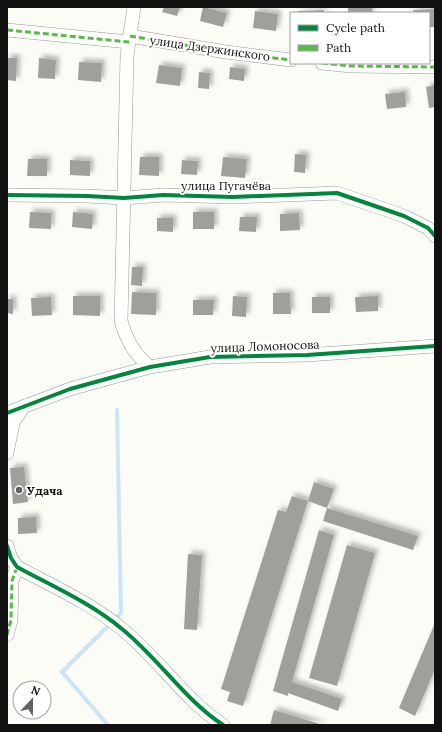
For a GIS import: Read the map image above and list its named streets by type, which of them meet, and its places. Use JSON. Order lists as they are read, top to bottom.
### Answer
{
  "streets": {
    "street": ["улица Дзержинского", "улица Пугачёва", "улица Ломоносова"]
  },
  "places": ["Удача"],
  "legend": ["Cycle path", "Path"],
  "north": "top"
}
